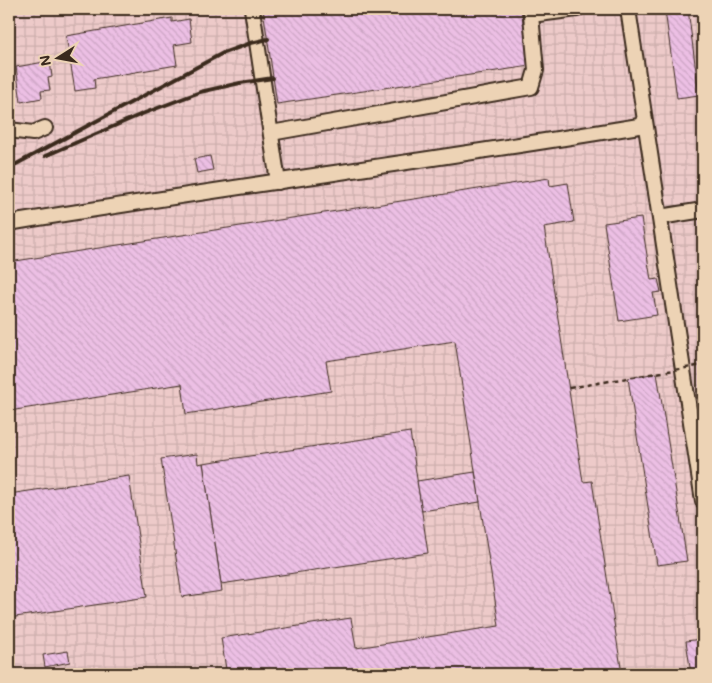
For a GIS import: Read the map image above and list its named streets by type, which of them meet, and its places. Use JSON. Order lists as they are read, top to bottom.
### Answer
{
  "north": "left"
}
